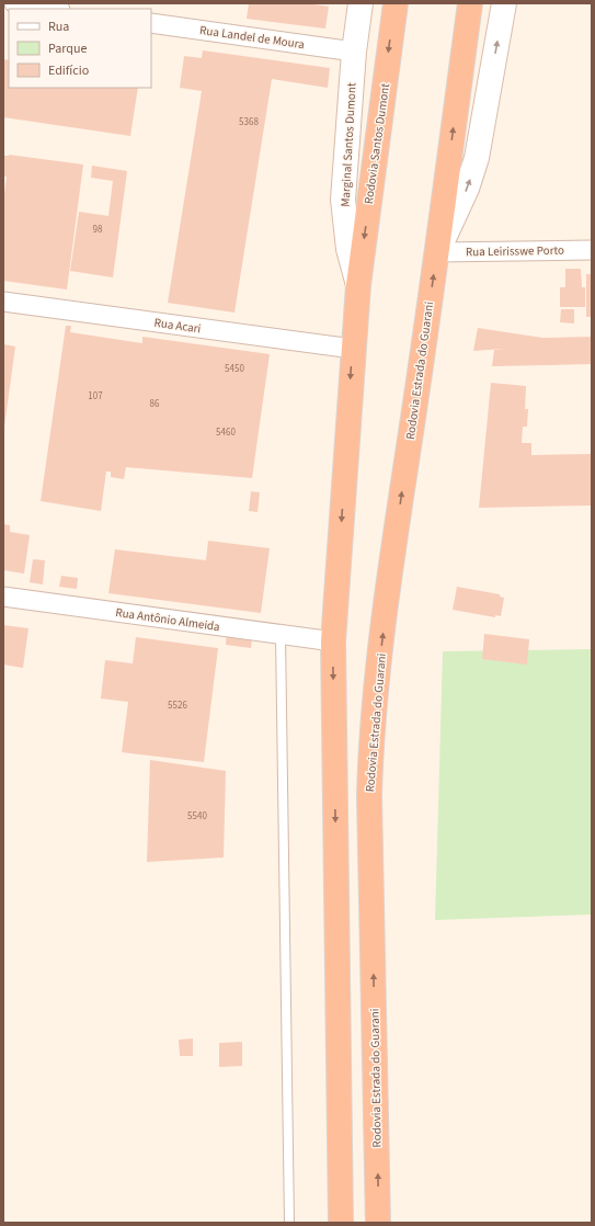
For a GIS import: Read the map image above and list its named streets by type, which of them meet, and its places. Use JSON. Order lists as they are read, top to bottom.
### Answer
{
  "streets": {
    "highway": ["Rodovia Santos Dumont", "Rodovia Estrada do Guarani"],
    "main road": ["Marginal Santos Dumont"],
    "street": [
      "Rua Landel de Moura",
      "Rua Leirisswe Porto",
      "Rua Acari",
      "Rua Antônio Almeida"
    ]
  },
  "crossings": [
    ["Rua Landel de Moura", "Marginal Santos Dumont"],
    ["Rodovia Santos Dumont", "Marginal Santos Dumont"],
    ["Rua Leirisswe Porto", "Rodovia Estrada do Guarani"]
  ],
  "house_numbers": [
    "5368",
    "98",
    "5450",
    "107",
    "86",
    "5460",
    "5526",
    "5540"
  ],
  "legend": ["Rua", "Parque", "Edifício"]
}
